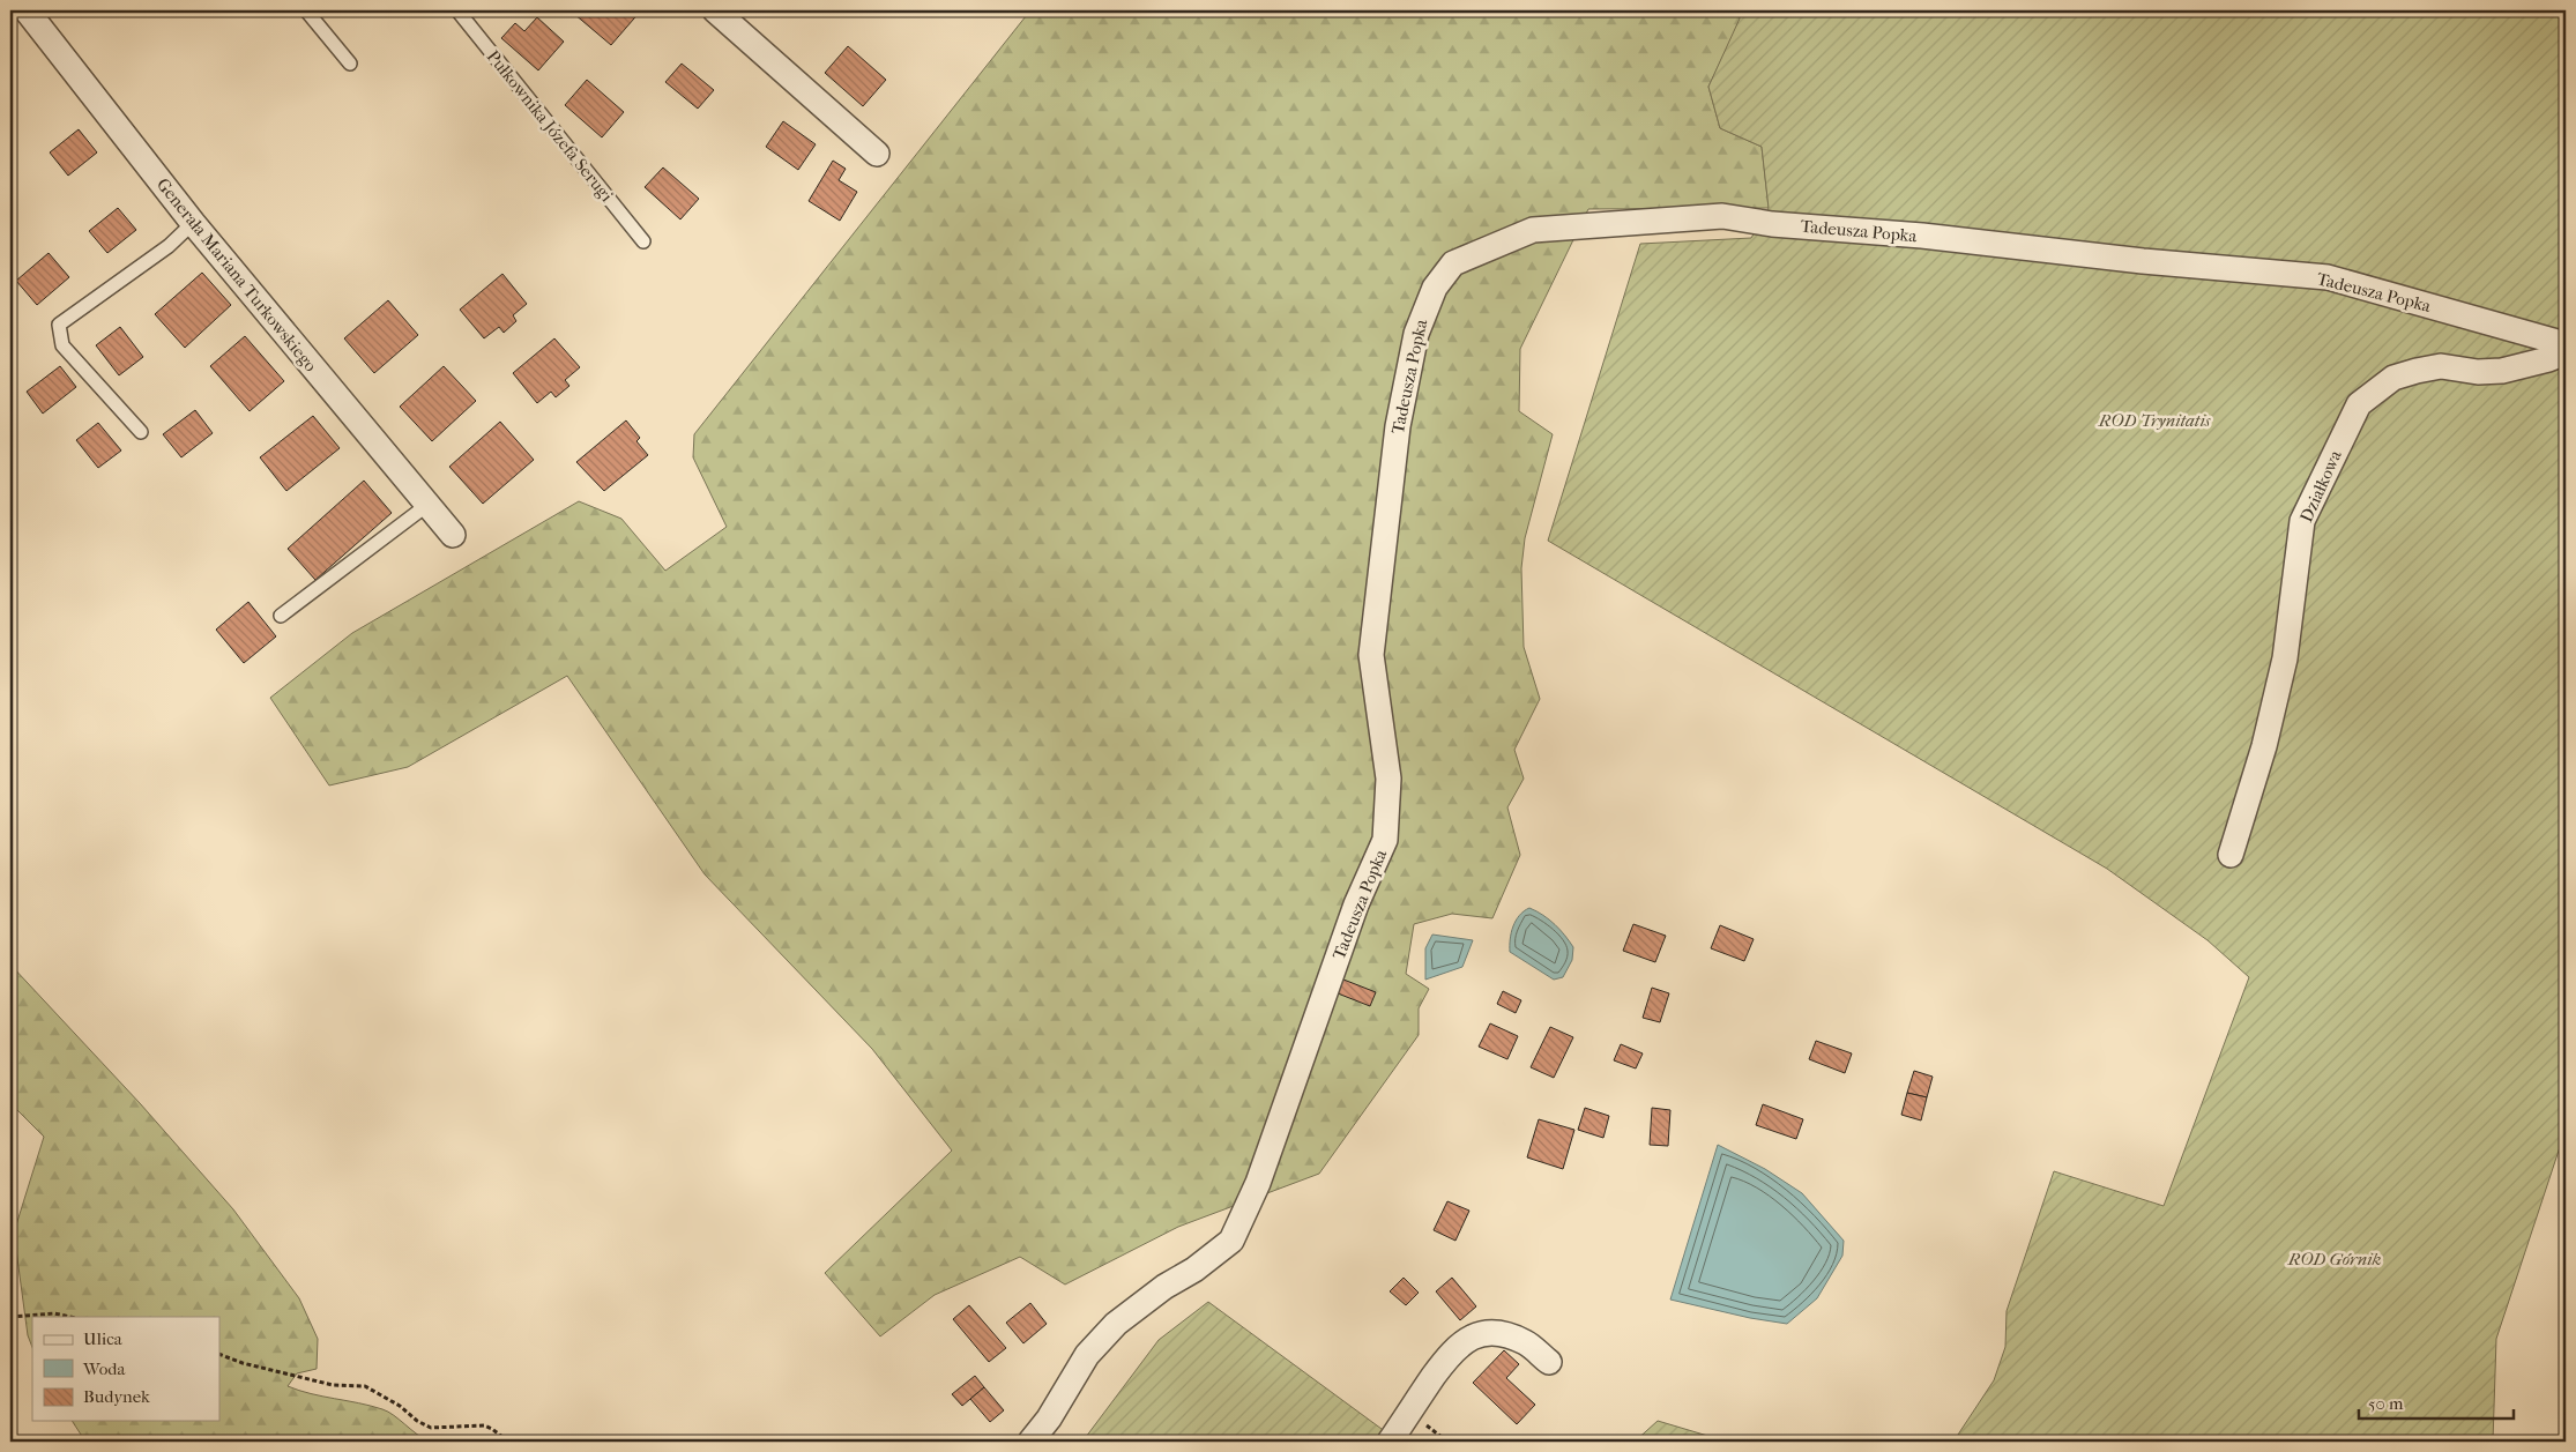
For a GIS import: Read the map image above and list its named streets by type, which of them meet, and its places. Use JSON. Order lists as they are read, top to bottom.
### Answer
{
  "streets": {
    "street": ["Tadeusza Popka", "Generała Mariana Turkowskiego", "Działkowa"],
    "lane": ["Pułkownika Józefa Serugi"]
  },
  "parks": ["ROD Trynitatis", "ROD Górnik"],
  "legend": ["Ulica", "Woda", "Budynek"],
  "scale_bar": "50 m"
}
